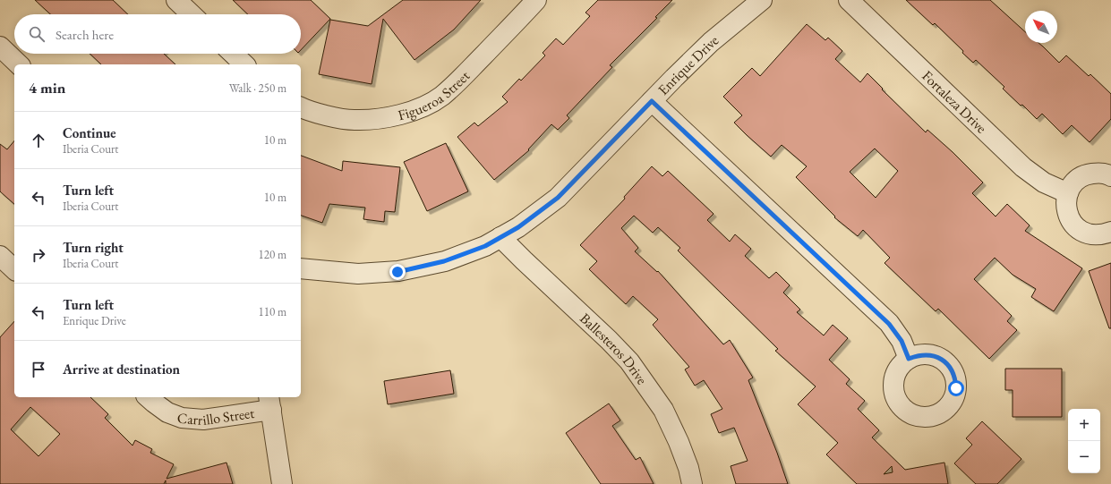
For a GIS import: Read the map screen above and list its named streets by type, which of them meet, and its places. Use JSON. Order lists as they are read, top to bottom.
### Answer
{
  "streets": {
    "street": [
      "Enrique Drive",
      "Figueroa Street",
      "Fortaleza Drive",
      "Ballesteros Drive",
      "Carrillo Street"
    ]
  },
  "crossings": [
    ["Enrique Drive", "Ballesteros Drive"]
  ],
  "north": "top left",
  "page": {
    "search": "Search here",
    "heading": ["4 min", "Walk · 250 m"],
    "list": [
      ["Continue", "Iberia Court", "10 m"],
      ["Turn left", "Iberia Court", "10 m"],
      ["Turn right", "Iberia Court", "120 m"],
      ["Turn left", "Enrique Drive", "110 m"],
      "Arrive at destination"
    ],
    "map_buttons": ["+", "−"]
  }
}
